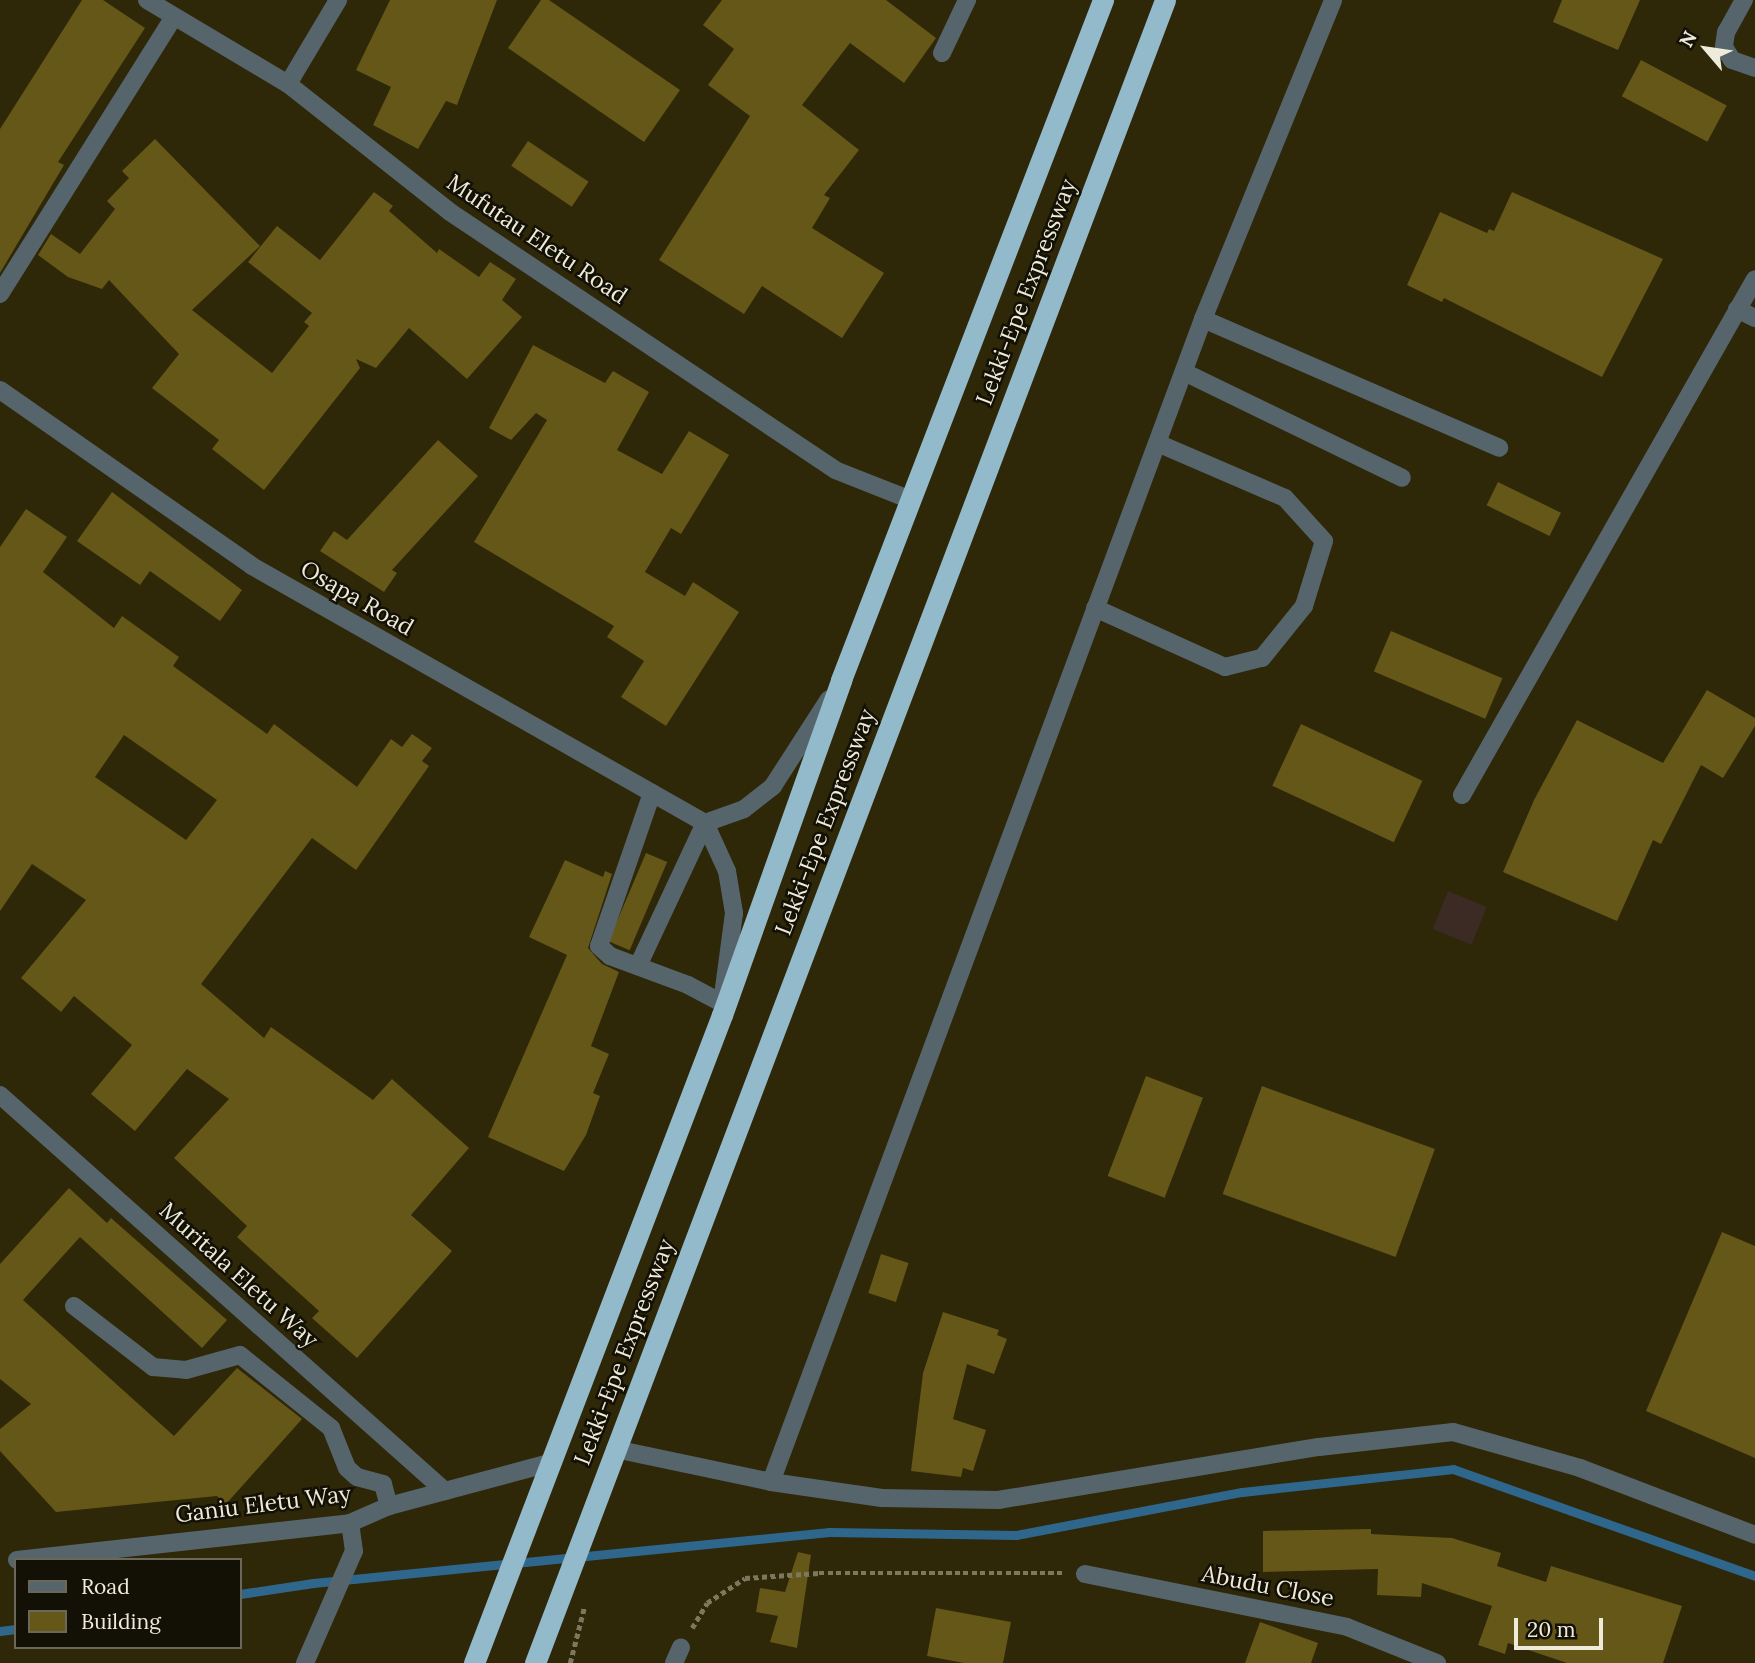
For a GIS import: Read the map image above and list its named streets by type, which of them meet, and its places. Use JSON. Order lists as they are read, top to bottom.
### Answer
{
  "streets": {
    "highway": ["Lekki-Epe Expressway"],
    "street": [
      "Mufutau Eletu Road",
      "Osapa Road",
      "Muritala Eletu Way",
      "Ganiu Eletu Way",
      "Abudu Close"
    ]
  },
  "crossings": [
    ["Mufutau Eletu Road", "Lekki-Epe Expressway"],
    ["Lekki-Epe Expressway", "Ganiu Eletu Way"],
    ["Muritala Eletu Way", "Ganiu Eletu Way"]
  ],
  "legend": ["Road", "Building"],
  "scale_bar": "20 m",
  "north": "top left"
}
